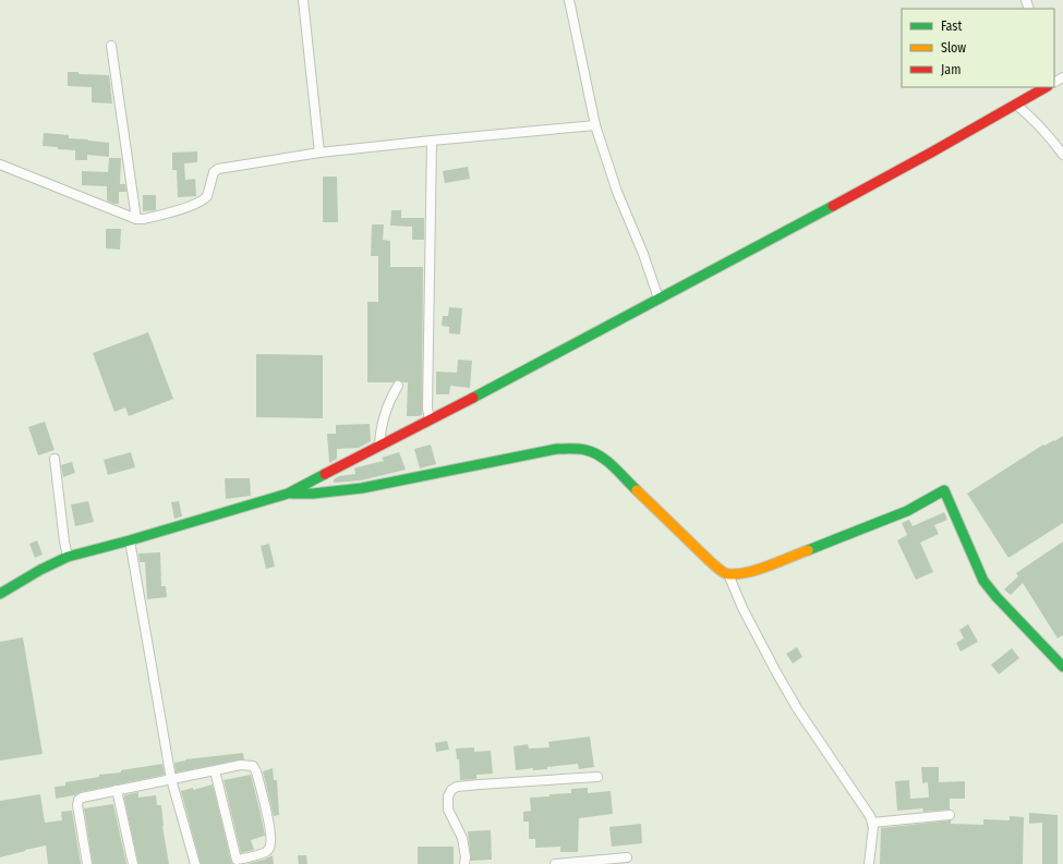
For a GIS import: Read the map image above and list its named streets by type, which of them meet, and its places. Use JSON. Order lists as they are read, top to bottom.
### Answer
{
  "legend": ["Fast", "Slow", "Jam"]
}
